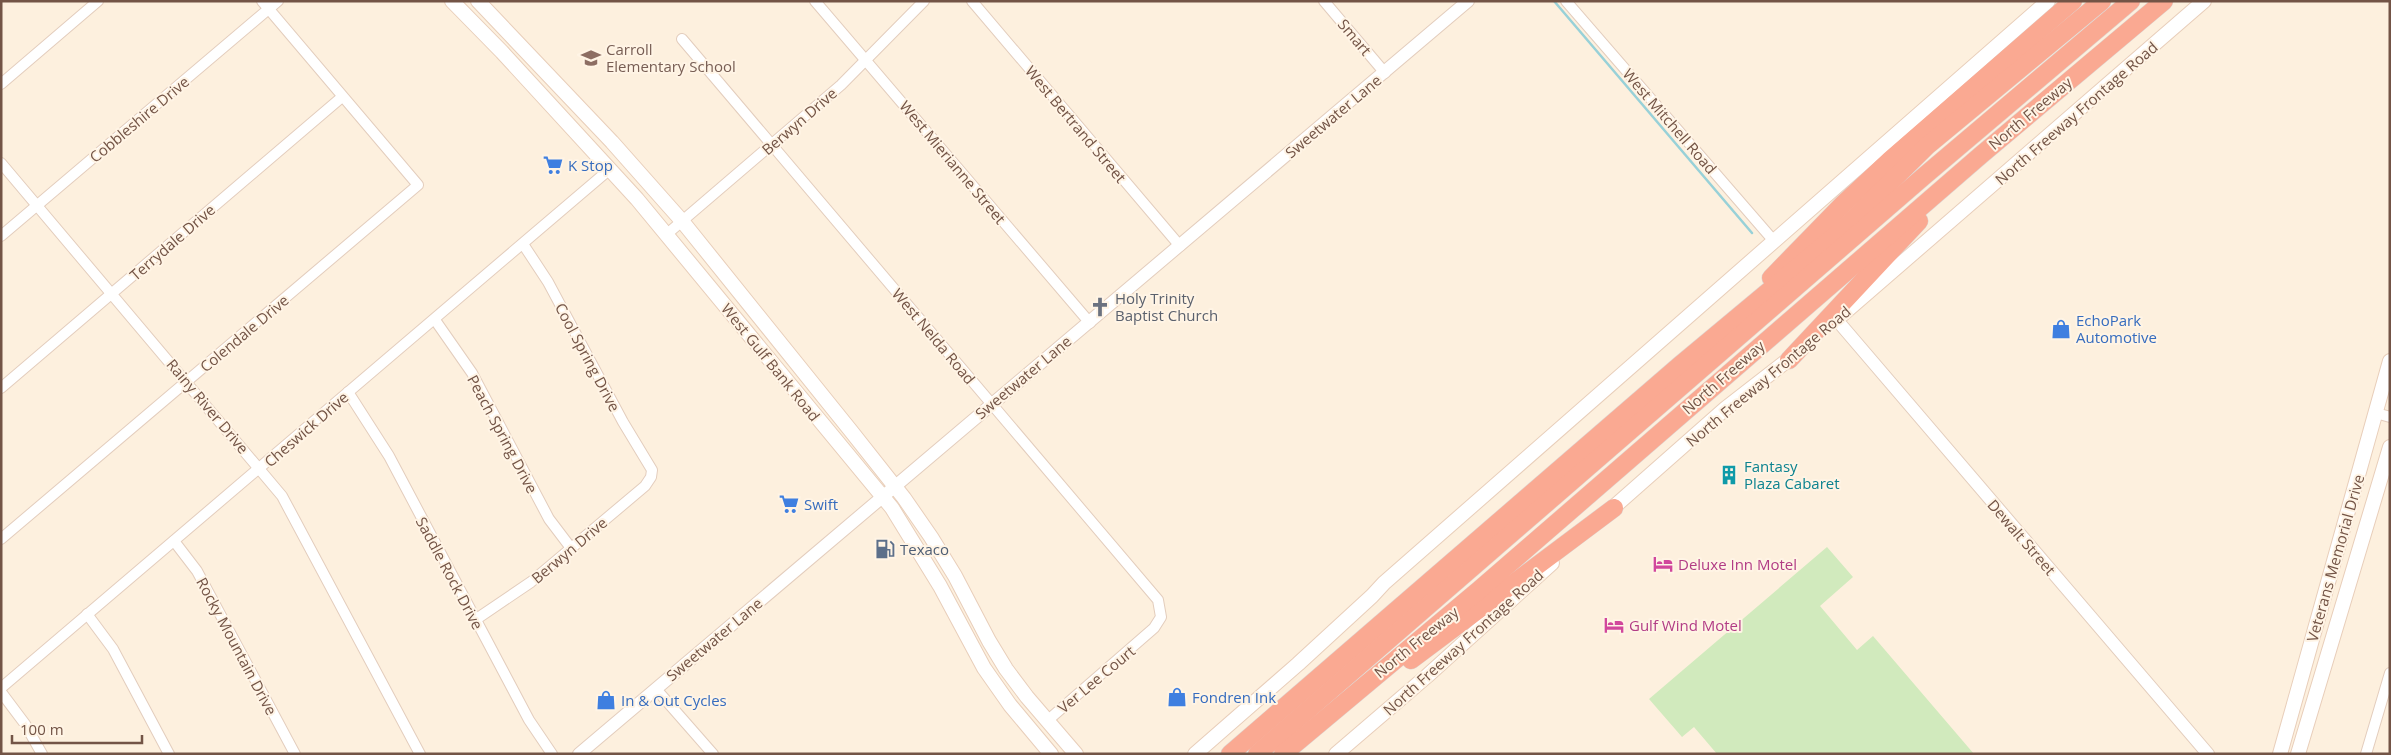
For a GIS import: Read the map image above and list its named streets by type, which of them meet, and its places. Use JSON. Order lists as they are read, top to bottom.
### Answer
{
  "streets": {
    "highway": ["North Freeway"],
    "main road": ["North Freeway Frontage Road", "West Gulf Bank Road", "Veterans Memorial Drive"],
    "street": [
      "Smart",
      "Sweetwater Lane",
      "Cobbleshire Drive",
      "Berwyn Drive",
      "West Mitchell Road",
      "West Bertrand Street",
      "West Mierianne Street",
      "Terrydale Drive",
      "Colendale Drive",
      "West Nelda Road",
      "Cool Spring Drive",
      "Rainy River Drive",
      "Cheswick Drive",
      "Peach Spring Drive",
      "Dewalt Street",
      "Saddle Rock Drive",
      "Rocky Mountain Drive",
      "Ver Lee Court"
    ]
  },
  "crossings": [
    ["Smart", "Sweetwater Lane"],
    ["North Freeway Frontage Road", "Dewalt Street"],
    ["Sweetwater Lane", "West Bertrand Street"],
    ["Sweetwater Lane", "West Mierianne Street"],
    ["Sweetwater Lane", "West Nelda Road"],
    ["Sweetwater Lane", "West Gulf Bank Road"],
    ["Cobbleshire Drive", "Rainy River Drive"],
    ["Berwyn Drive", "West Mierianne Street"],
    ["Berwyn Drive", "West Nelda Road"],
    ["Berwyn Drive", "Cool Spring Drive"],
    ["Berwyn Drive", "West Gulf Bank Road"],
    ["Berwyn Drive", "Peach Spring Drive"],
    ["Berwyn Drive", "Saddle Rock Drive"],
    ["Terrydale Drive", "Colendale Drive"],
    ["Terrydale Drive", "Rainy River Drive"],
    ["Colendale Drive", "Rainy River Drive"],
    ["West Nelda Road", "Ver Lee Court"],
    ["Cool Spring Drive", "Cheswick Drive"],
    ["West Gulf Bank Road", "Cheswick Drive"],
    ["West Gulf Bank Road", "Ver Lee Court"],
    ["Rainy River Drive", "Cheswick Drive"],
    ["Cheswick Drive", "Peach Spring Drive"],
    ["Cheswick Drive", "Saddle Rock Drive"],
    ["Cheswick Drive", "Rocky Mountain Drive"]
  ],
  "places": {
    "school or university": ["Carroll Elementary School"],
    "supermarket": ["K Stop", "Swift"],
    "church": ["Holy Trinity Baptist Church"],
    "shop": ["EchoPark Automotive", "Fondren Ink", "In & Out Cycles"],
    "building": ["Fantasy Plaza Cabaret"],
    "fuel station": ["Texaco"],
    "hotel": ["Deluxe Inn Motel", "Gulf Wind Motel"]
  },
  "scale_bar": "100 m"
}
